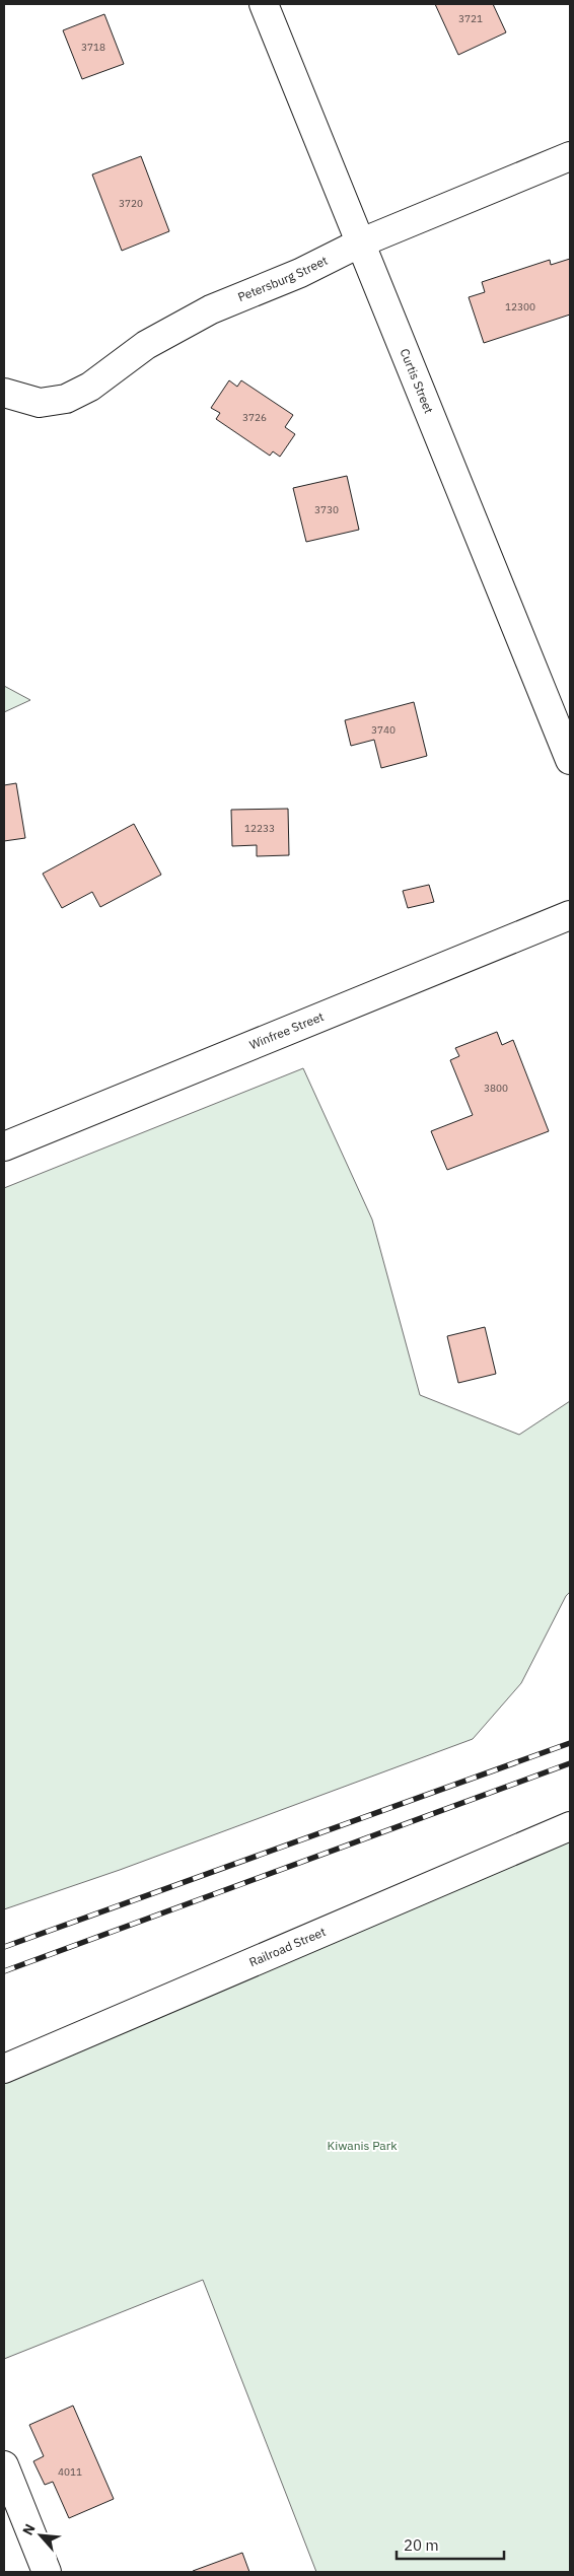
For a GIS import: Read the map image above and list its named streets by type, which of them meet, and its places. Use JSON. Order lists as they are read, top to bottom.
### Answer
{
  "streets": {
    "street": [
      "Petersburg Street",
      "Curtis Street",
      "Winfree Street",
      "Railroad Street"
    ]
  },
  "crossings": [
    ["Petersburg Street", "Curtis Street"]
  ],
  "parks": ["Kiwanis Park"],
  "house_numbers": [
    "3721",
    "3718",
    "3720",
    "12300",
    "3726",
    "3730",
    "3740",
    "12233",
    "3800",
    "4011"
  ],
  "scale_bar": "20 m",
  "north": "top left"
}
